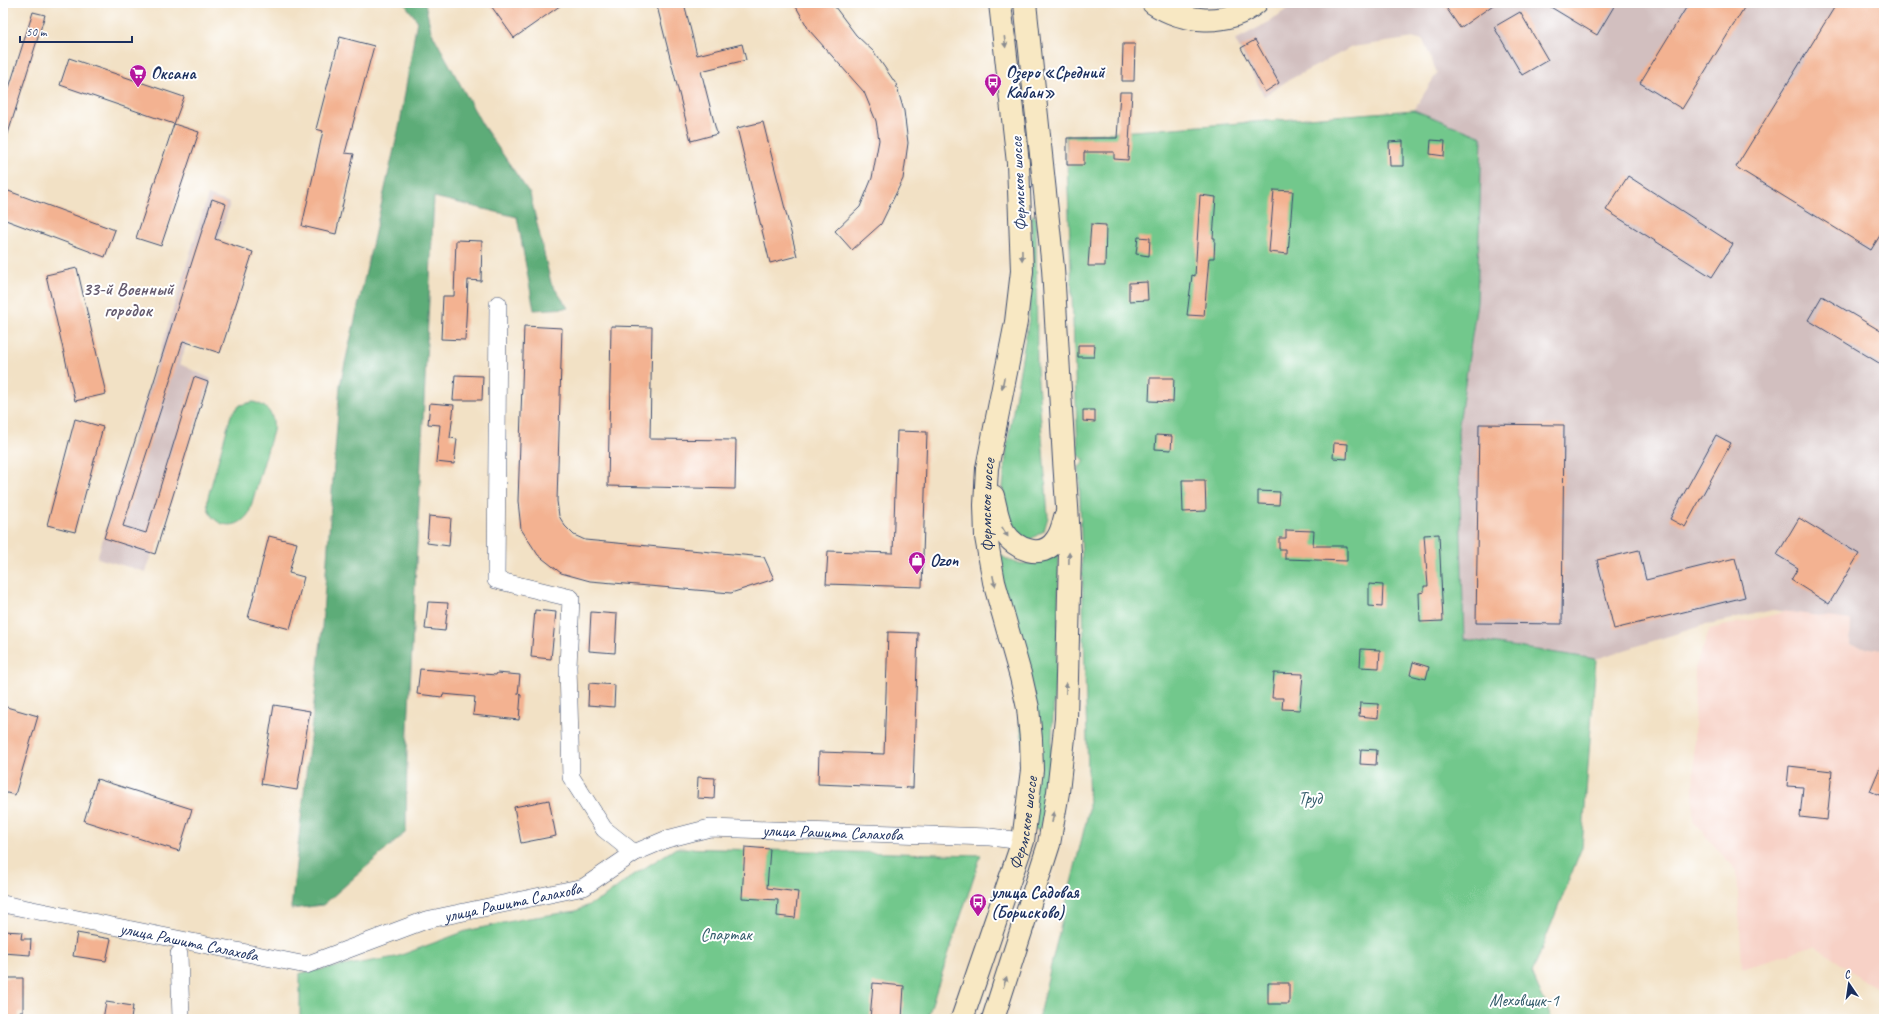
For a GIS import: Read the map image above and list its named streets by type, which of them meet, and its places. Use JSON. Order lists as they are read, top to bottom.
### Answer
{
  "streets": {
    "main road": ["Фермское шоссе"],
    "street": ["улица Рашита Салахова"]
  },
  "crossings": [
    ["Фермское шоссе", "улица Рашита Салахова"]
  ],
  "districts": ["33-й Военный городок"],
  "parks": ["Труд", "Спартак", "Меховщик-1"],
  "places": {
    "supermarket": ["Оксана"],
    "bus stop": ["Озеро «Средний Кабан»", "улица Садовая (Борисково)"],
    "shop": ["Ozon"]
  },
  "scale_bar": "50 m",
  "north": "top"
}
